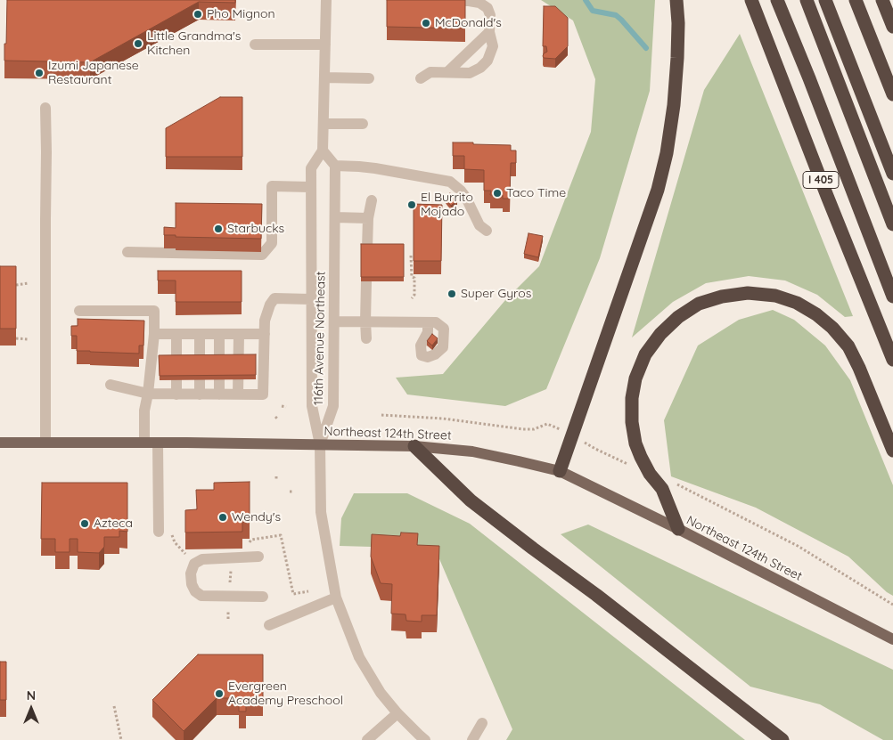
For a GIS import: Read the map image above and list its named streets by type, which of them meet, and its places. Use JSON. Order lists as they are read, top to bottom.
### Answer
{
  "streets": {
    "highway": ["I 405"],
    "main road": ["Northeast 124th Street"],
    "street": ["116th Avenue Northeast"]
  },
  "crossings": [
    ["116th Avenue Northeast", "Northeast 124th Street"]
  ],
  "places": [
    "Pho Mignon",
    "McDonald's",
    "Little Grandma's Kitchen",
    "Izumi Japanese Restaurant",
    "Taco Time",
    "El Burrito Mojado",
    "Starbucks",
    "Super Gyros",
    "Wendy's",
    "Azteca",
    "Evergreen Academy Preschool"
  ],
  "north": "top"
}
